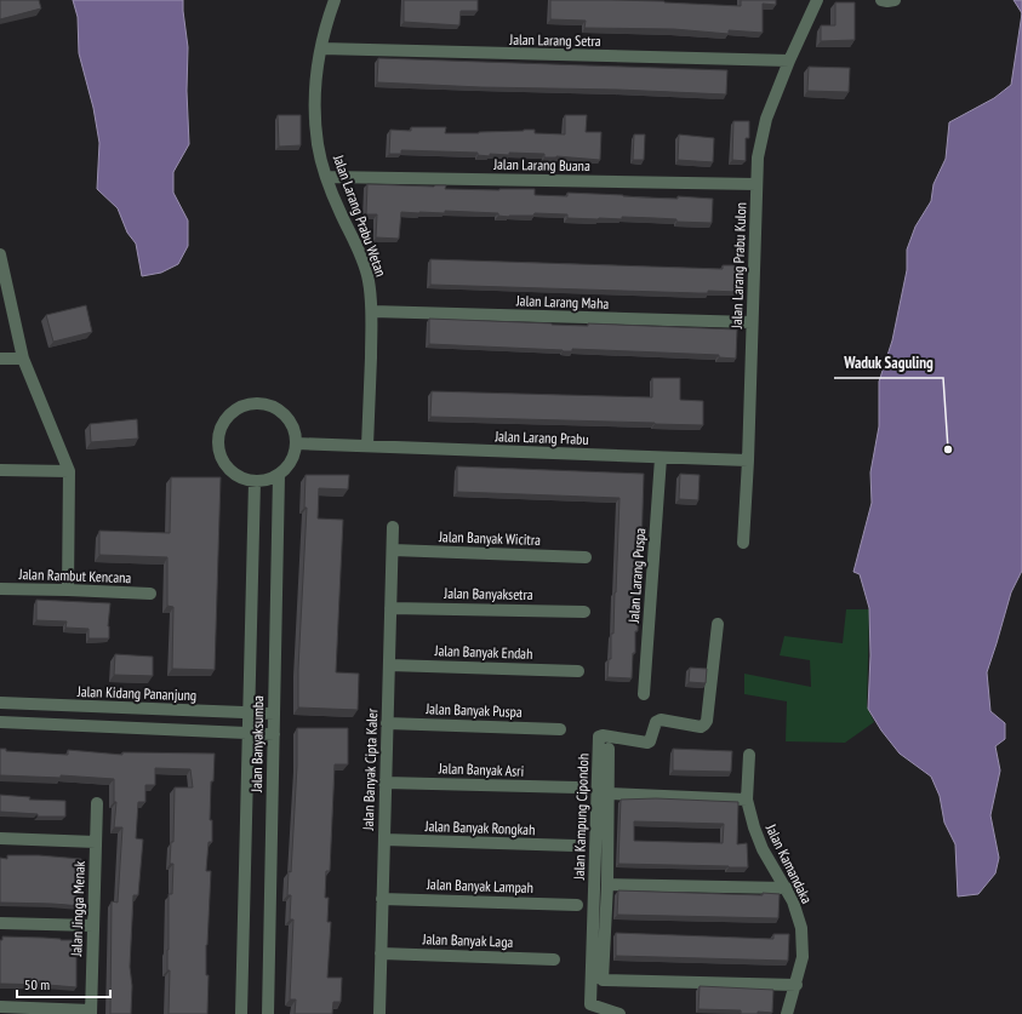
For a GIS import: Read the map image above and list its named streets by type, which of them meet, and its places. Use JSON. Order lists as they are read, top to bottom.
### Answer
{
  "streets": {
    "street": [
      "Jalan Larang Setra",
      "Jalan Larang Buana",
      "Jalan Larang Prabu Wetan",
      "Jalan Larang Prabu Kulon",
      "Jalan Larang Maha",
      "Jalan Larang Prabu",
      "Jalan Banyak Wicitra",
      "Jalan Rambut Kencana",
      "Jalan Larang Puspa",
      "Jalan Banyaksetra",
      "Jalan Banyak Endah",
      "Jalan Kidang Pananjung",
      "Jalan Banyak Puspa",
      "Jalan Banyaksumba",
      "Jalan Banyak Cipta Kaler",
      "Jalan Banyak Asri",
      "Jalan Kampung Cipondoh",
      "Jalan Banyak Rongkah",
      "Jalan Kamandaka",
      "Jalan Banyak Lampah",
      "Jalan Jingga Menak",
      "Jalan Banyak Laga"
    ]
  },
  "crossings": [
    ["Jalan Larang Setra", "Jalan Larang Prabu Wetan"],
    ["Jalan Larang Setra", "Jalan Larang Prabu Kulon"],
    ["Jalan Larang Buana", "Jalan Larang Prabu Wetan"],
    ["Jalan Larang Buana", "Jalan Larang Prabu Kulon"],
    ["Jalan Larang Prabu Wetan", "Jalan Larang Maha"],
    ["Jalan Larang Prabu Wetan", "Jalan Larang Prabu"],
    ["Jalan Larang Prabu Kulon", "Jalan Larang Maha"],
    ["Jalan Larang Prabu Kulon", "Jalan Larang Prabu"],
    ["Jalan Larang Prabu", "Jalan Larang Puspa"],
    ["Jalan Larang Prabu", "Jalan Banyaksumba"],
    ["Jalan Banyak Wicitra", "Jalan Banyak Cipta Kaler"],
    ["Jalan Banyaksetra", "Jalan Banyak Cipta Kaler"],
    ["Jalan Banyak Endah", "Jalan Banyak Cipta Kaler"],
    ["Jalan Kidang Pananjung", "Jalan Banyaksumba"],
    ["Jalan Banyak Puspa", "Jalan Banyak Cipta Kaler"],
    ["Jalan Banyak Cipta Kaler", "Jalan Banyak Asri"],
    ["Jalan Banyak Cipta Kaler", "Jalan Banyak Rongkah"],
    ["Jalan Banyak Cipta Kaler", "Jalan Banyak Lampah"],
    ["Jalan Banyak Cipta Kaler", "Jalan Banyak Laga"]
  ],
  "places": ["Waduk Saguling"],
  "scale_bar": "50 m"
}
